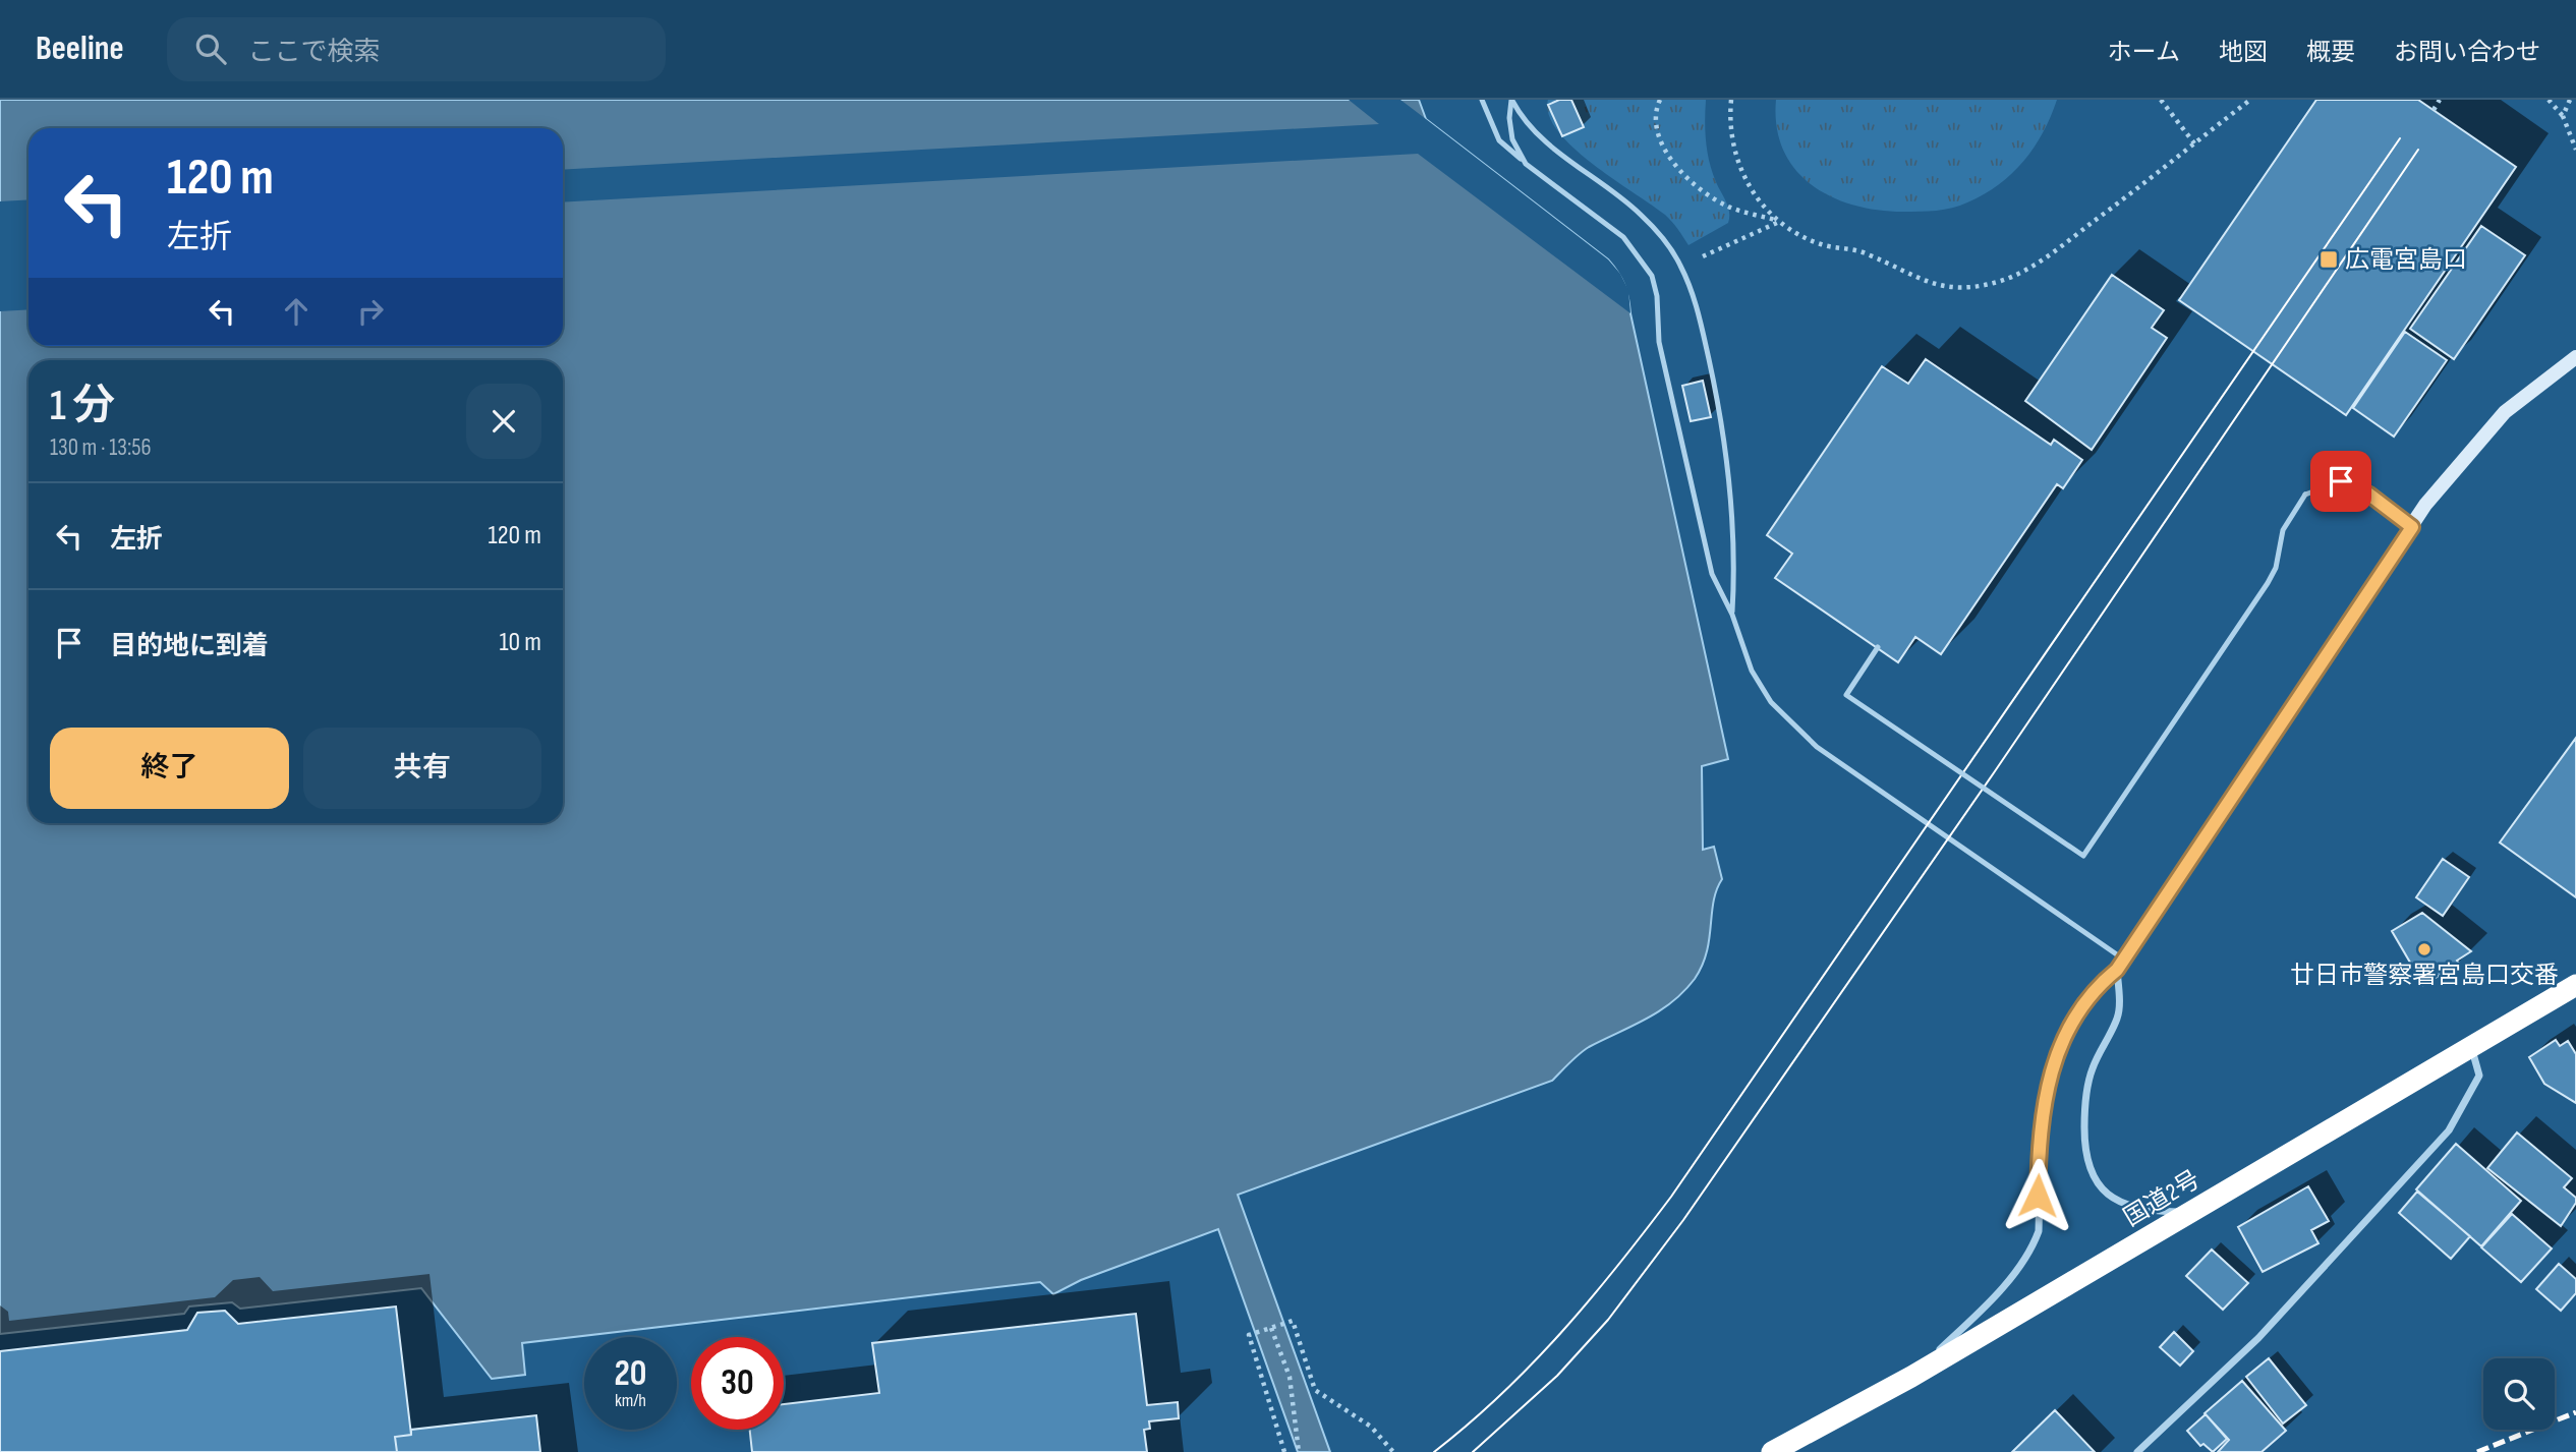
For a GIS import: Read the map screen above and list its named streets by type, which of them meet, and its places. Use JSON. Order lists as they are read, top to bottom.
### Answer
{
  "streets": {
    "highway": ["国道2号"]
  },
  "places": {
    "transit": ["広電宮島口"],
    "other": ["廿日市警察署宮島口交番"]
  },
  "page": {
    "header": "Beeline",
    "search": "ここで検索",
    "nav": [
      "ホーム",
      "地図",
      "概要",
      "お問い合わせ"
    ],
    "turn": ["120 m", "左折"],
    "heading": ["1 分", "130 m · 13:56"],
    "list": [
      {
        "name": "左折",
        "value": "120 m"
      },
      {
        "name": "目的地に到着",
        "value": "10 m"
      }
    ],
    "buttons": ["終了", "共有"],
    "speed": "20 km/h",
    "limit": "30"
  }
}
